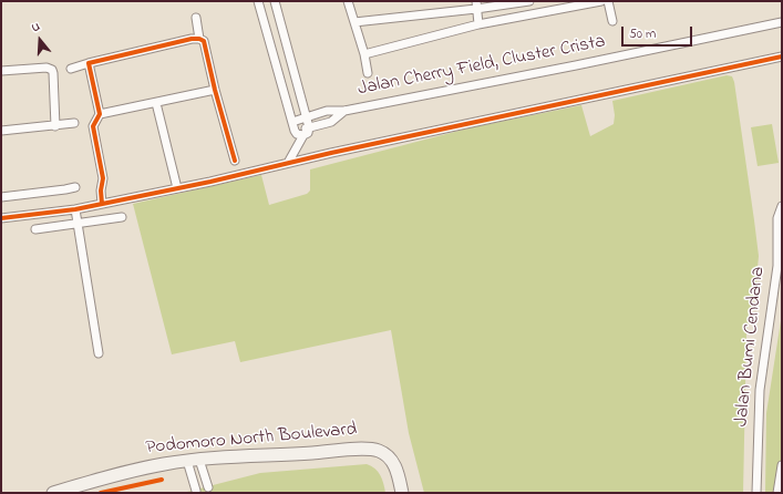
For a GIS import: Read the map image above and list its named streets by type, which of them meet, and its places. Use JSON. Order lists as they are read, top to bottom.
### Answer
{
  "streets": {
    "street": ["Jalan Cherry Field, Cluster Crista", "Jalan Bumi Cendana", "Podomoro North Boulevard"]
  },
  "scale_bar": "50 m",
  "north": "top"
}
